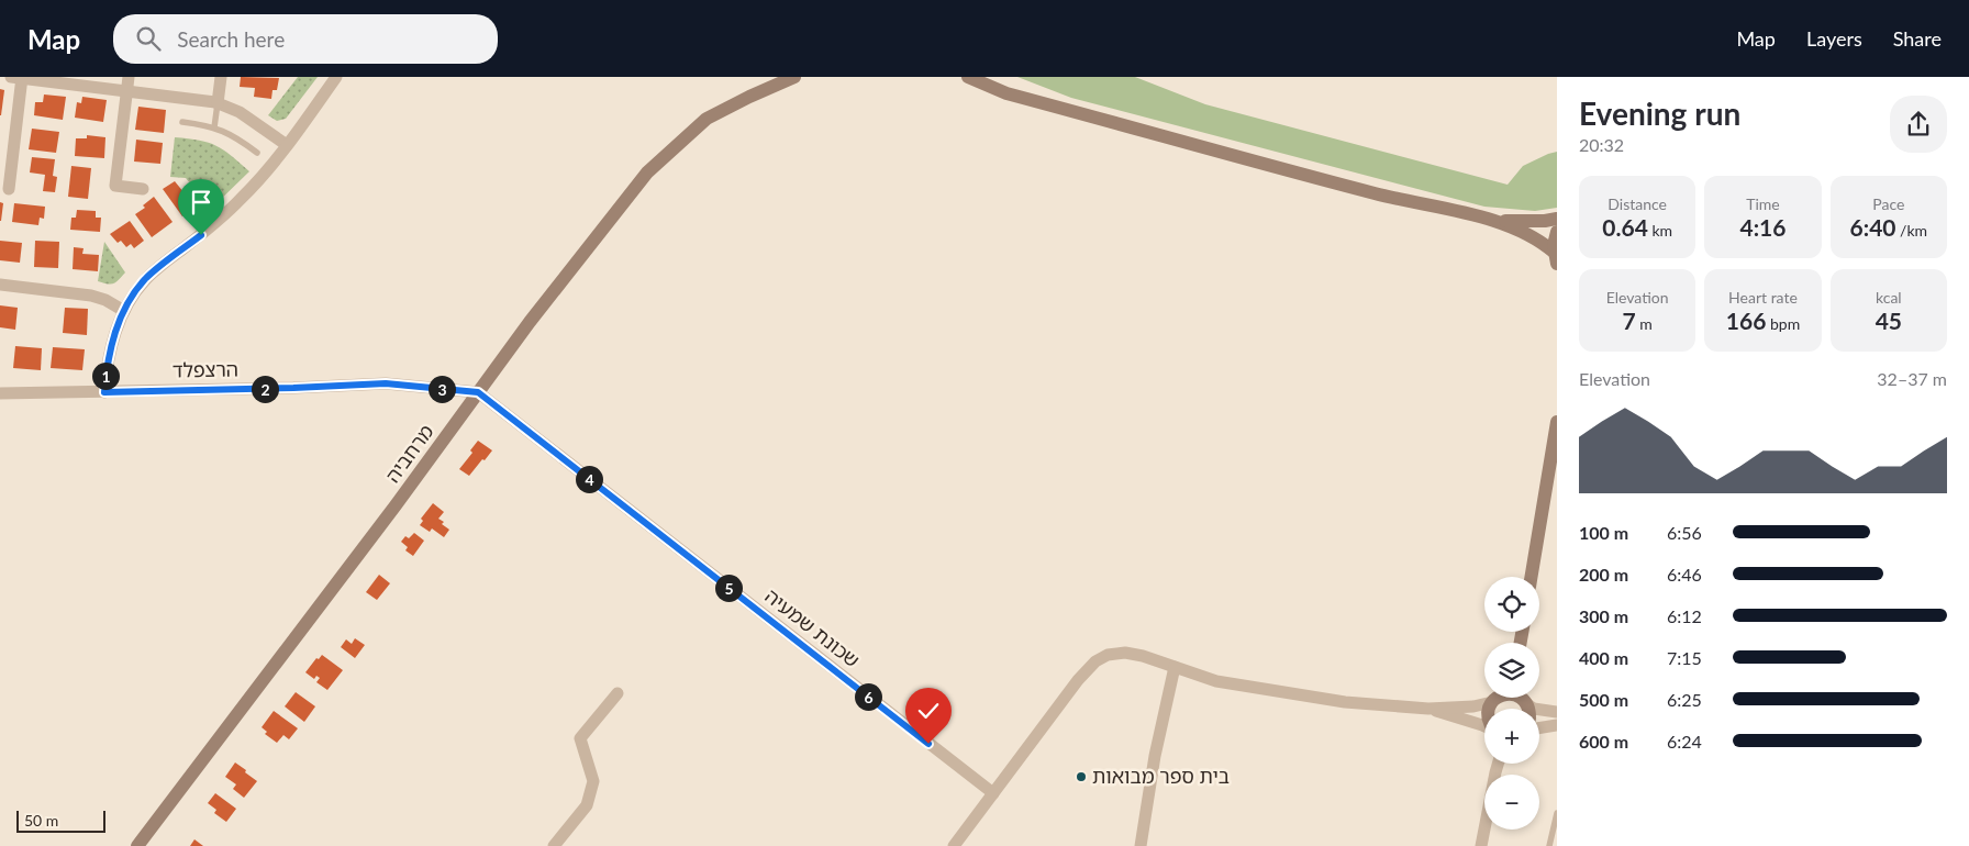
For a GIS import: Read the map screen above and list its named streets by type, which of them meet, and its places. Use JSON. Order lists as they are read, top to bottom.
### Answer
{
  "streets": {
    "street": ["הרצפלד", "מרחביה", "שכונת שמעיה"]
  },
  "crossings": [
    ["הרצפלד", "מרחביה"],
    ["הרצפלד", "שכונת שמעיה"],
    ["מרחביה", "שכונת שמעיה"]
  ],
  "places": ["בית ספר מבואות"],
  "scale_bar": "50 m",
  "page": {
    "header": "Map",
    "search": "Search here",
    "nav": ["Map", "Layers", "Share"],
    "heading": ["Evening run", "20:32"],
    "stats": [
      ["Distance", "0.64 km"],
      ["Time", "4:16"],
      ["Pace", "6:40 /km"],
      ["Elevation", "7 m"],
      ["Heart rate", "166 bpm"],
      ["kcal", "45"]
    ],
    "chart": ["Elevation", "32–37 m"],
    "pins": [
      "1",
      "2",
      "3",
      "4",
      "5",
      "6"
    ],
    "list": [
      {
        "name": "100 m",
        "note": "6:56"
      },
      {
        "name": "200 m",
        "note": "6:46"
      },
      {
        "name": "300 m",
        "note": "6:12"
      },
      {
        "name": "400 m",
        "note": "7:15"
      },
      {
        "name": "500 m",
        "note": "6:25"
      },
      {
        "name": "600 m",
        "note": "6:24"
      }
    ],
    "map_buttons": ["+", "−"],
    "scale": "50 m"
  }
}
